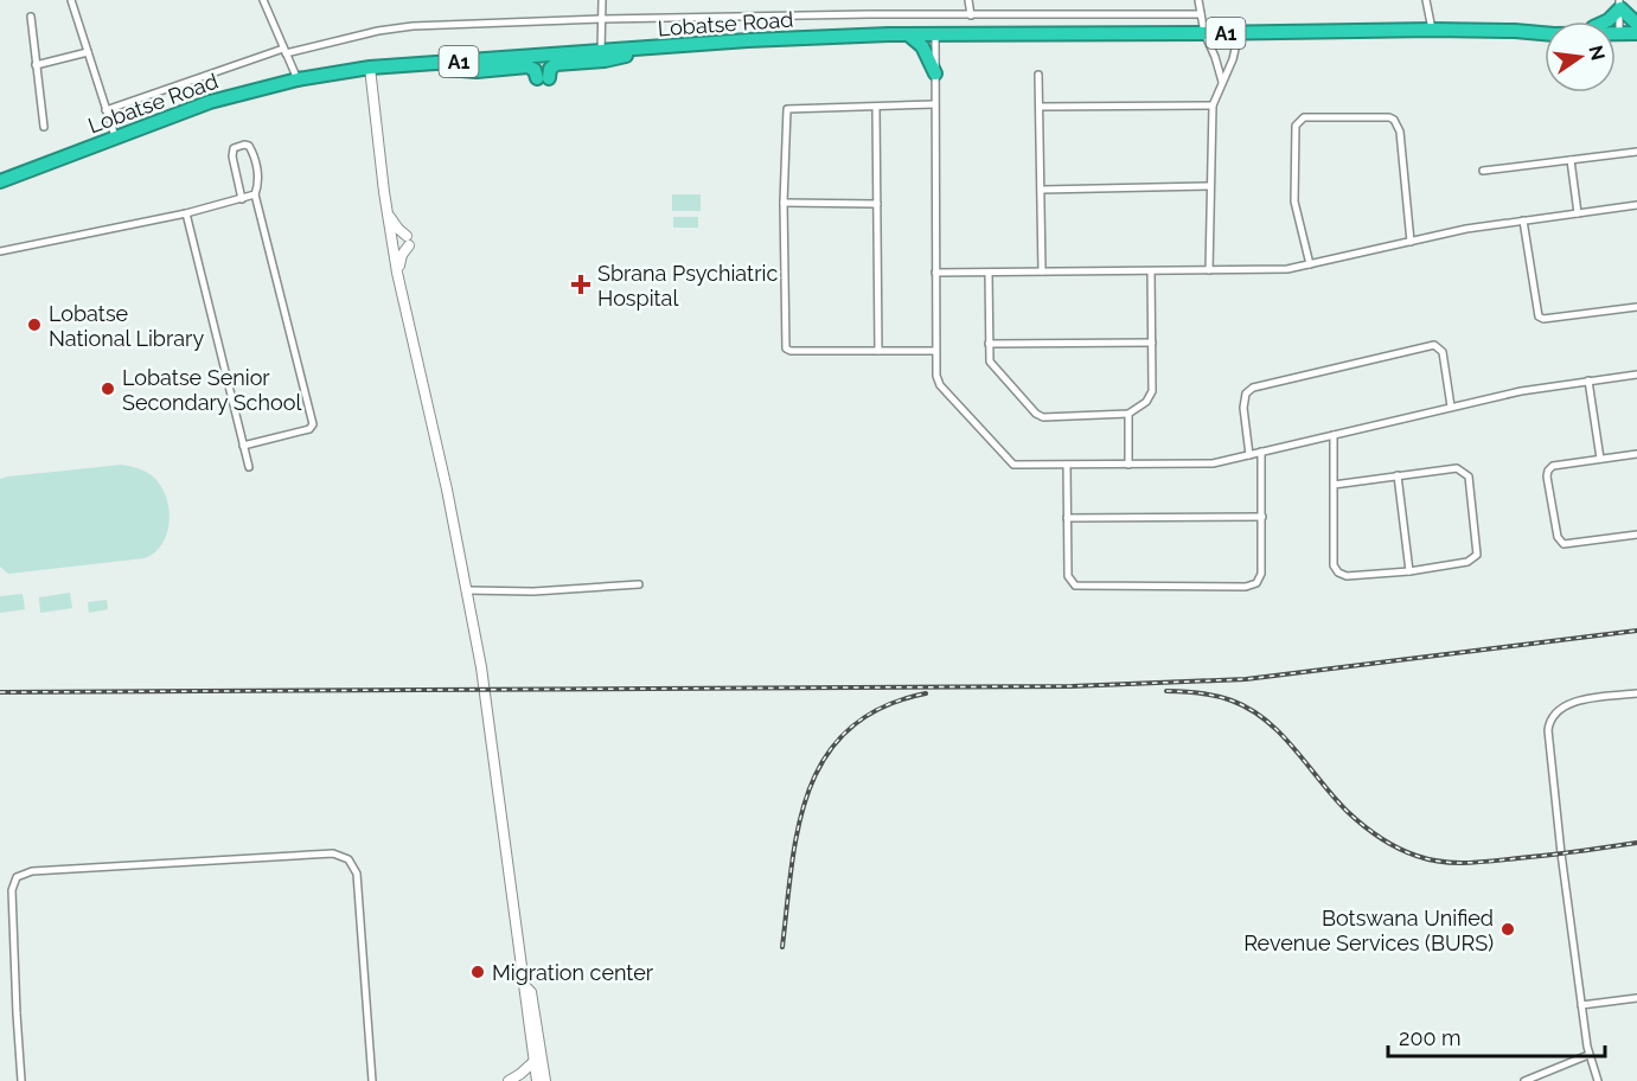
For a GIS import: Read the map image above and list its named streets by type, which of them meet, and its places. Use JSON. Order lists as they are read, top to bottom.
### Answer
{
  "streets": {
    "highway": ["Lobatse Road", "A1"]
  },
  "places": {
    "health": ["Sbrana Psychiatric Hospital"],
    "other": [
      "Lobatse National Library",
      "Lobatse Senior Secondary School",
      "Botswana Unified Revenue Services (BURS)",
      "Migration center"
    ]
  },
  "scale_bar": "200 m",
  "north": "right"
}
